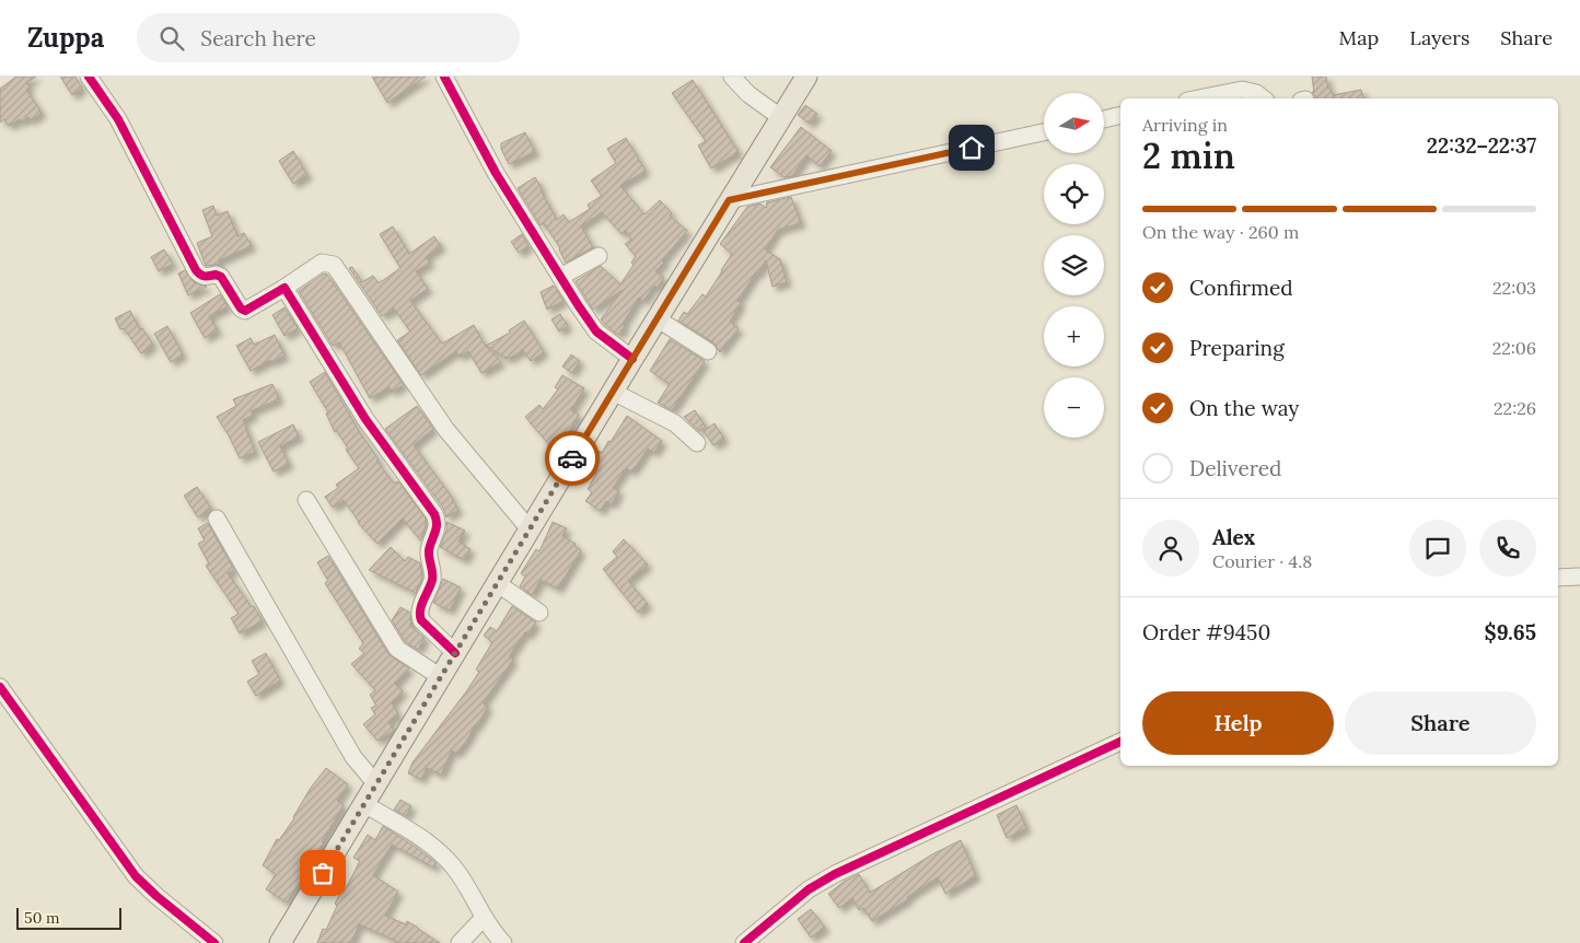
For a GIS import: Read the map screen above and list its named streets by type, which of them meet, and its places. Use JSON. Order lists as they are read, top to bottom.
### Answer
{
  "scale_bar": "50 m",
  "north": "right",
  "page": {
    "header": "Zuppa",
    "search": "Search here",
    "nav": ["Map", "Layers", "Share"],
    "map_buttons": ["+", "−"],
    "heading": ["2 min", "Arriving in", "22:32–22:37"],
    "panel": [
      "Alex",
      "Courier · 4.8",
      "Order #9450",
      "$9.65"
    ],
    "bar": "On the way · 260 m",
    "list": [
      ["Confirmed", "22:03"],
      ["Preparing", "22:06"],
      ["On the way", "22:26"],
      "Delivered"
    ],
    "buttons": ["Help", "Share"],
    "scale": "50 m"
  }
}
